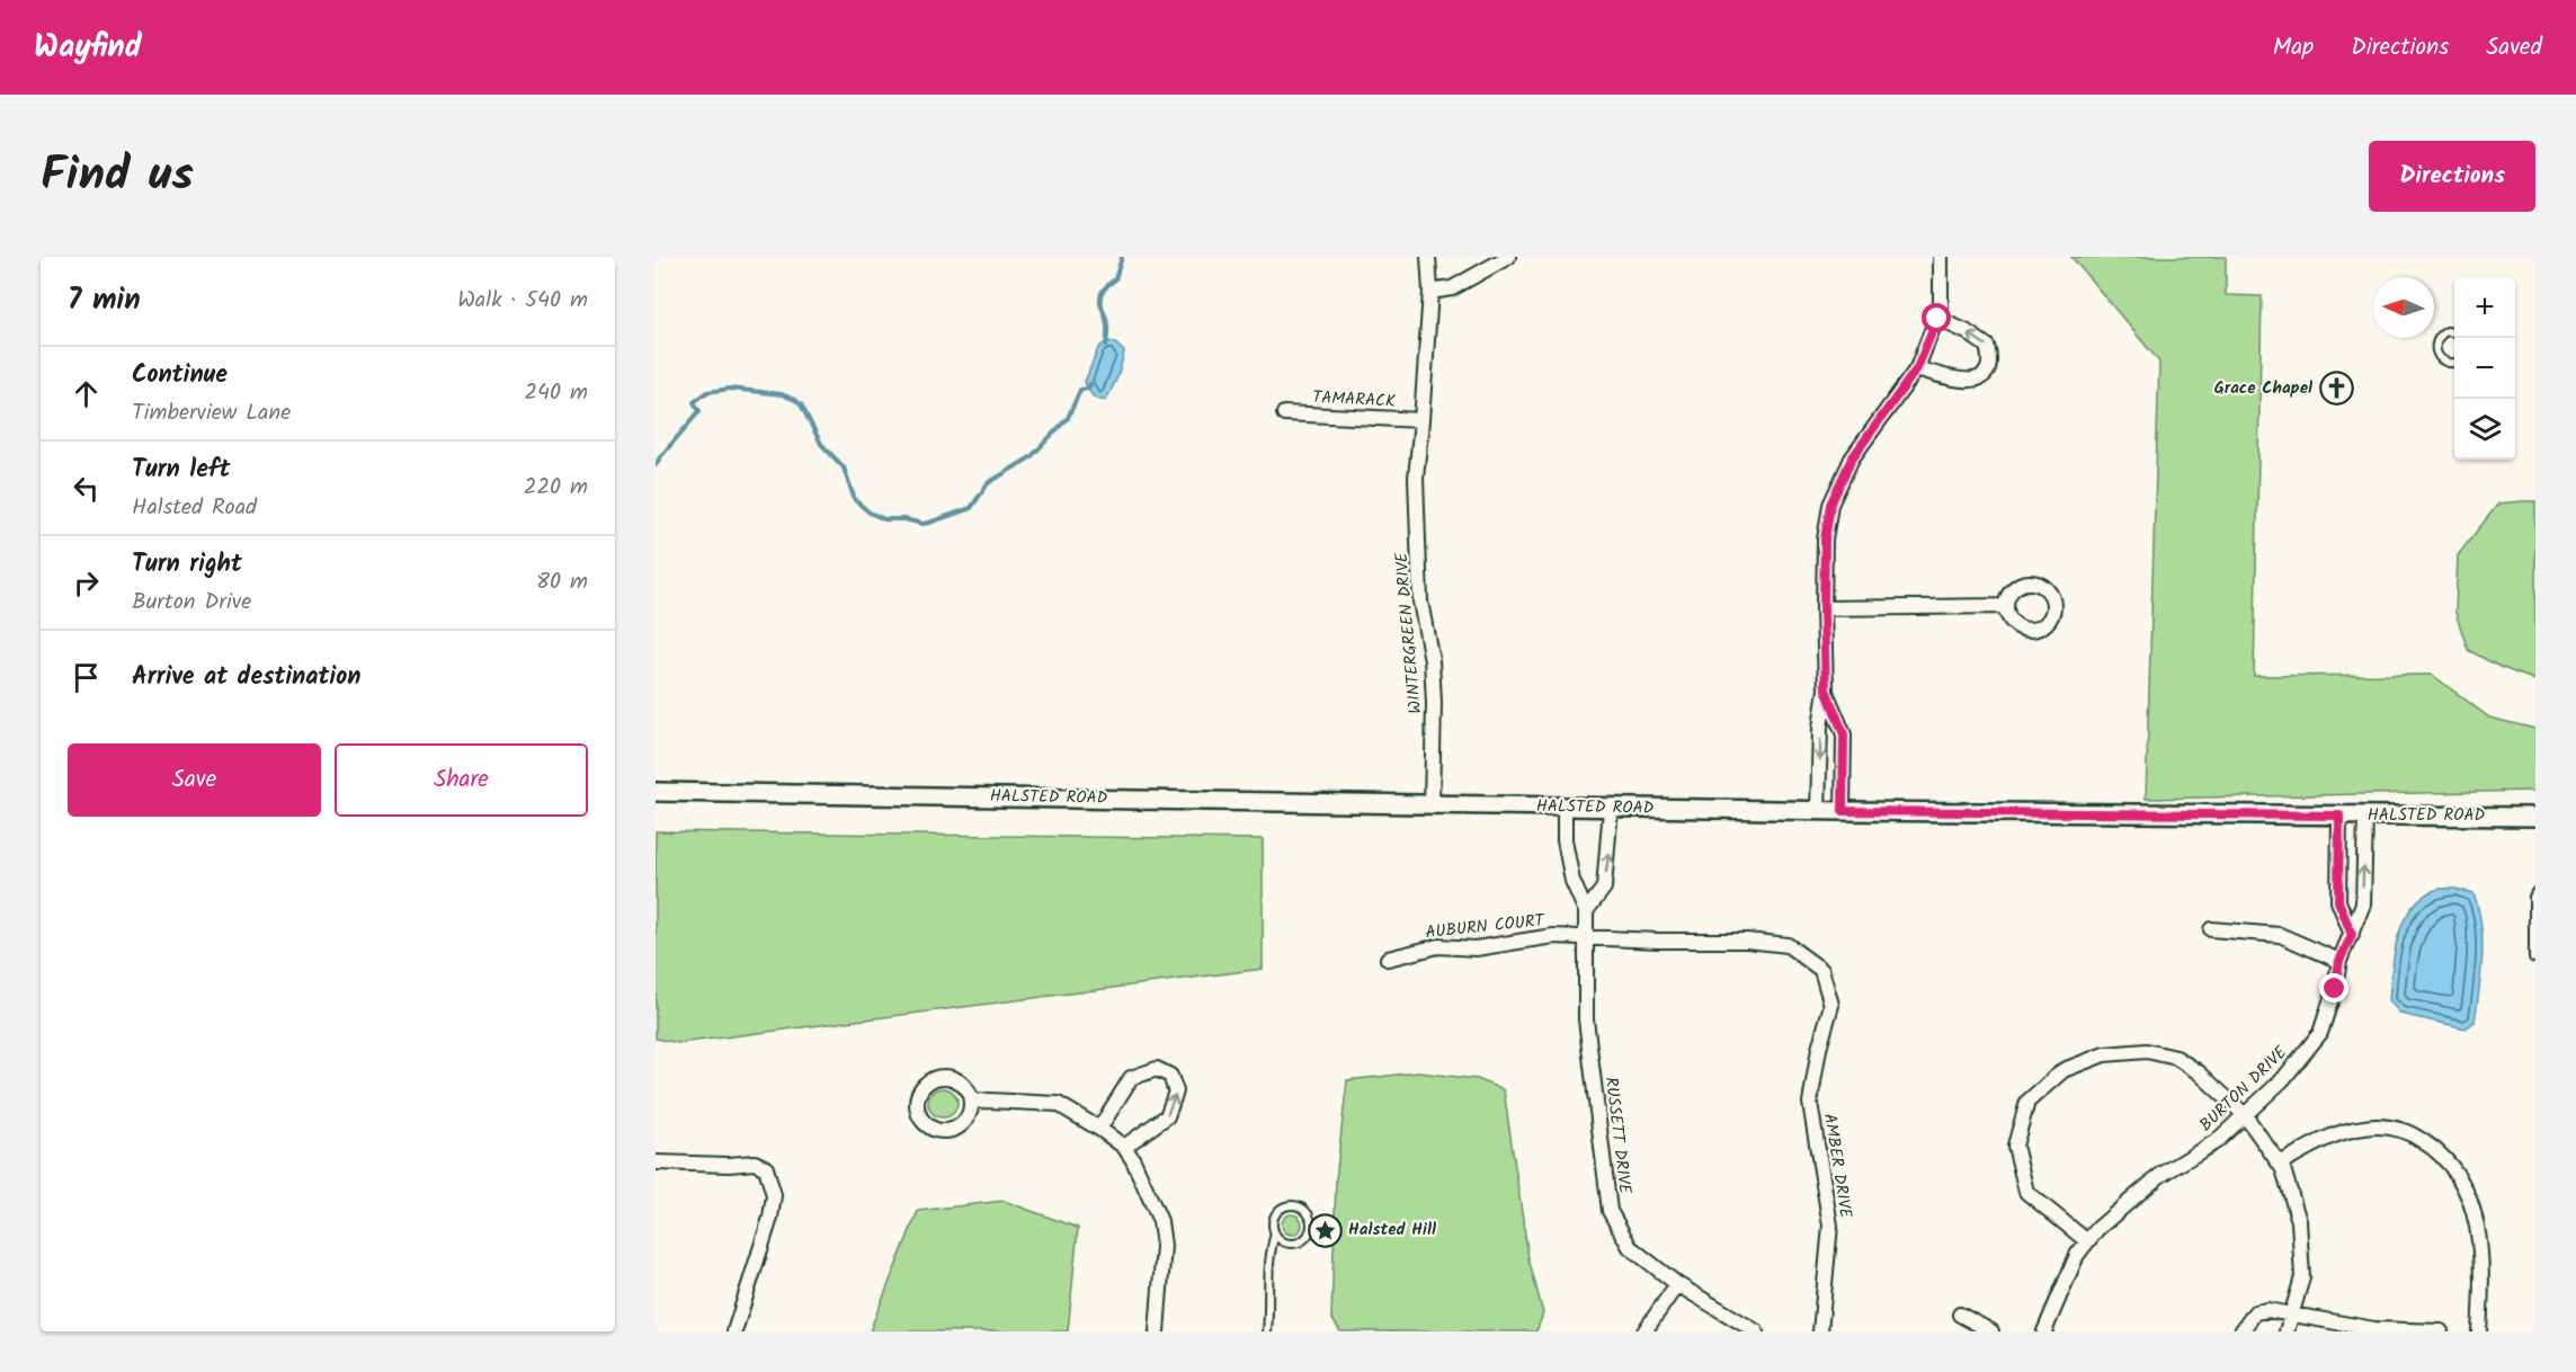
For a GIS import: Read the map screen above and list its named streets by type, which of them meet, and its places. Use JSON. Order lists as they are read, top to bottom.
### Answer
{
  "streets": {
    "street": [
      "TAMARACK",
      "WINTERGREEN DRIVE",
      "HALSTED ROAD",
      "AUBURN COURT",
      "BURTON DRIVE",
      "RUSSETT DRIVE",
      "AMBER DRIVE"
    ]
  },
  "crossings": [
    ["TAMARACK", "WINTERGREEN DRIVE"],
    ["WINTERGREEN DRIVE", "HALSTED ROAD"],
    ["HALSTED ROAD", "BURTON DRIVE"],
    ["HALSTED ROAD", "RUSSETT DRIVE"],
    ["AUBURN COURT", "RUSSETT DRIVE"],
    ["AUBURN COURT", "AMBER DRIVE"],
    ["RUSSETT DRIVE", "AMBER DRIVE"]
  ],
  "places": {
    "church": ["Grace Chapel"],
    "place": ["Halsted Hill"]
  },
  "north": "left",
  "page": {
    "header": "Wayfind",
    "nav": ["Map", "Directions", "Saved"],
    "title": "Find us",
    "buttons": [
      "Directions",
      ["Save", "Share"]
    ],
    "heading": ["7 min", "Walk · 540 m"],
    "map_buttons": ["+", "−"],
    "list": [
      ["Continue", "Timberview Lane", "240 m"],
      ["Turn left", "Halsted Road", "220 m"],
      ["Turn right", "Burton Drive", "80 m"],
      "Arrive at destination"
    ]
  }
}
